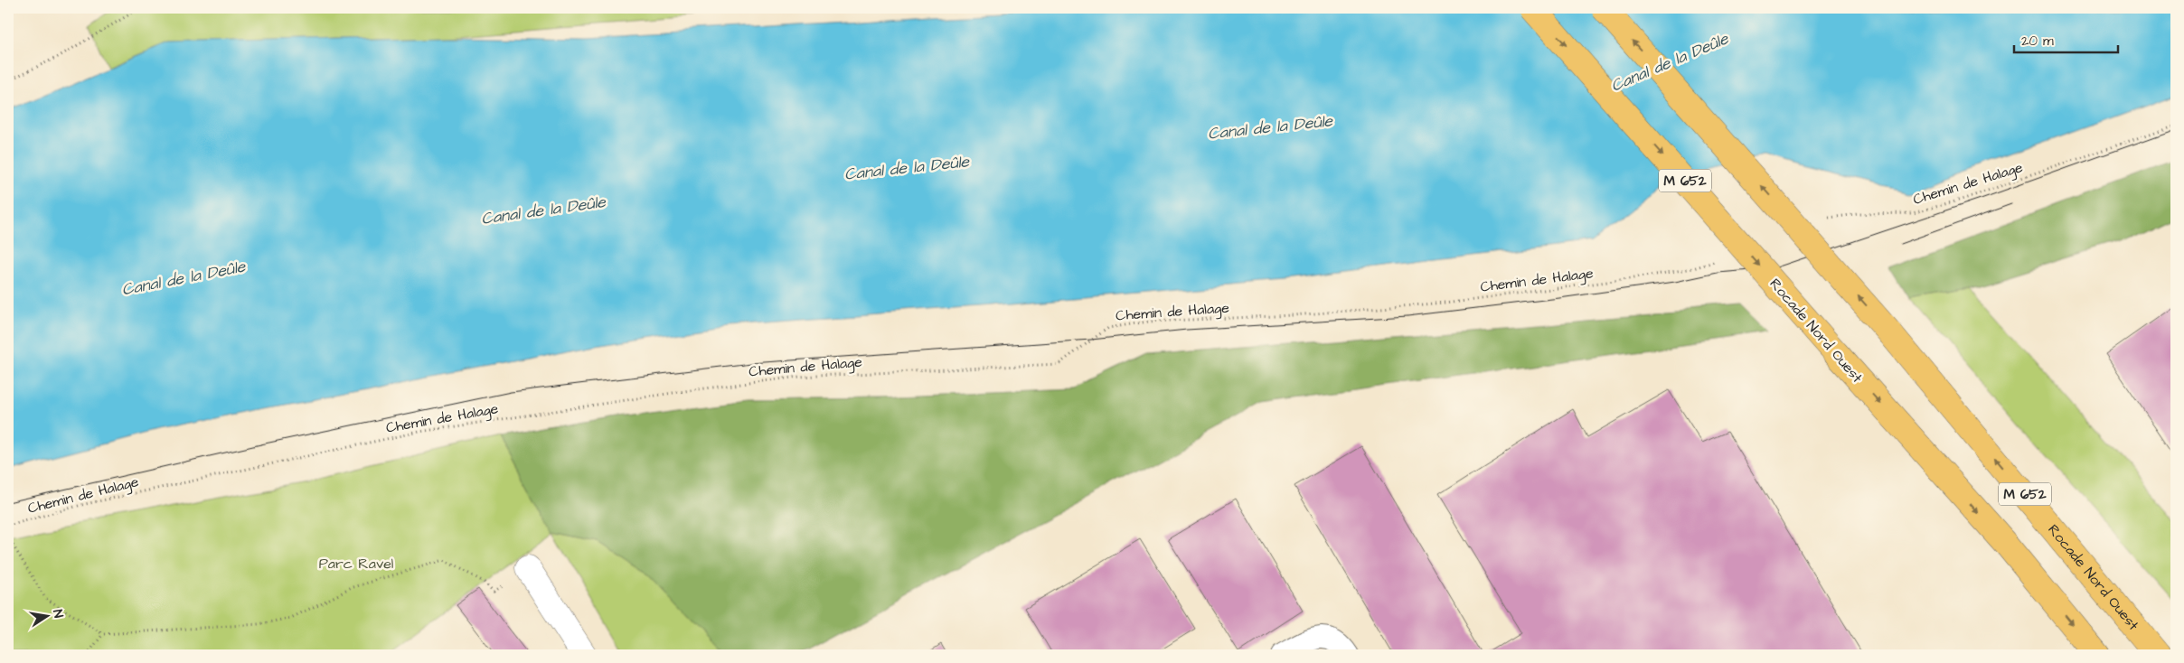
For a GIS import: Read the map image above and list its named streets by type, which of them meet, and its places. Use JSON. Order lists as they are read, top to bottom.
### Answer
{
  "streets": {
    "highway": ["M 652", "Rocade Nord Ouest"],
    "path": ["Chemin de Halage"]
  },
  "water": ["Canal de la Deûle"],
  "parks": ["Parc Ravel"],
  "scale_bar": "20 m",
  "north": "right"
}
